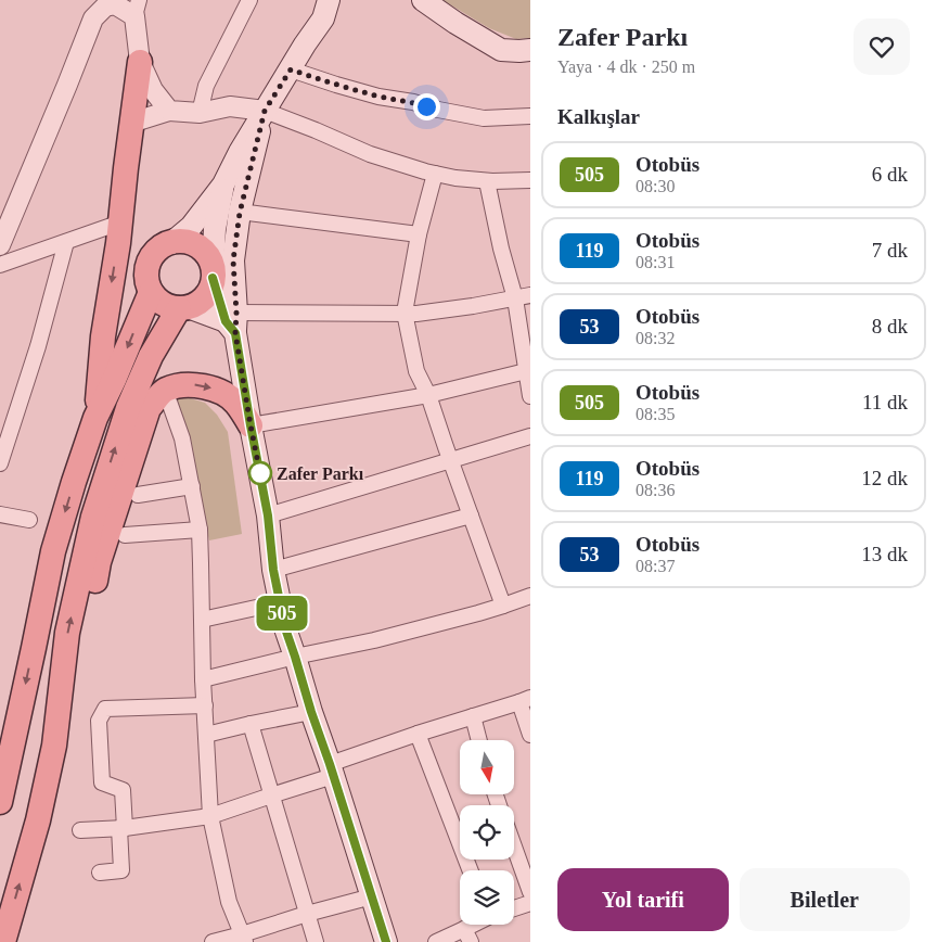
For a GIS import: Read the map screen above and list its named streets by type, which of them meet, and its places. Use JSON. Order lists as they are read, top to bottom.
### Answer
{
  "places": ["Zafer Parkı"],
  "lines": ["bus line 505"],
  "north": "bottom",
  "page": {
    "on_map": "505",
    "heading": [
      ["Zafer Parkı", "Yaya · 4 dk · 250 m"],
      "Kalkışlar"
    ],
    "list": [
      {
        "mark": "505",
        "name": "Otobüs",
        "note": "08:30",
        "value": "6 dk"
      },
      {
        "mark": "119",
        "name": "Otobüs",
        "note": "08:31",
        "value": "7 dk"
      },
      {
        "mark": "53",
        "name": "Otobüs",
        "note": "08:32",
        "value": "8 dk"
      },
      {
        "mark": "505",
        "name": "Otobüs",
        "note": "08:35",
        "value": "11 dk"
      },
      {
        "mark": "119",
        "name": "Otobüs",
        "note": "08:36",
        "value": "12 dk"
      },
      {
        "mark": "53",
        "name": "Otobüs",
        "note": "08:37",
        "value": "13 dk"
      }
    ],
    "buttons": ["Yol tarifi", "Biletler"]
  }
}
